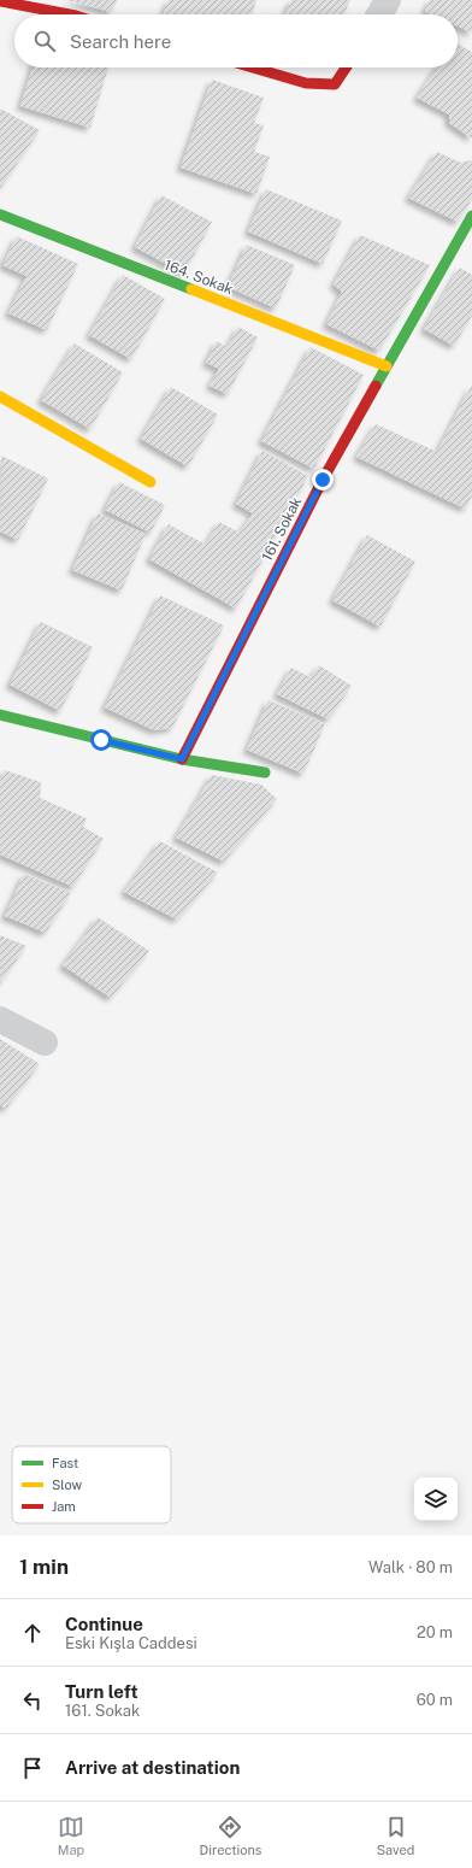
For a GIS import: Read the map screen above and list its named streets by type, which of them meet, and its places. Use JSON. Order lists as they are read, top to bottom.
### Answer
{
  "streets": {
    "street": ["164. Sokak", "161. Sokak"]
  },
  "crossings": [
    ["164. Sokak", "161. Sokak"]
  ],
  "legend": ["Fast", "Slow", "Jam"],
  "page": {
    "search": "Search here",
    "heading": ["1 min", "Walk · 80 m"],
    "list": [
      ["Continue", "Eski Kışla Caddesi", "20 m"],
      ["Turn left", "161. Sokak", "60 m"],
      "Arrive at destination"
    ],
    "nav": ["Map", "Directions", "Saved"]
  }
}
